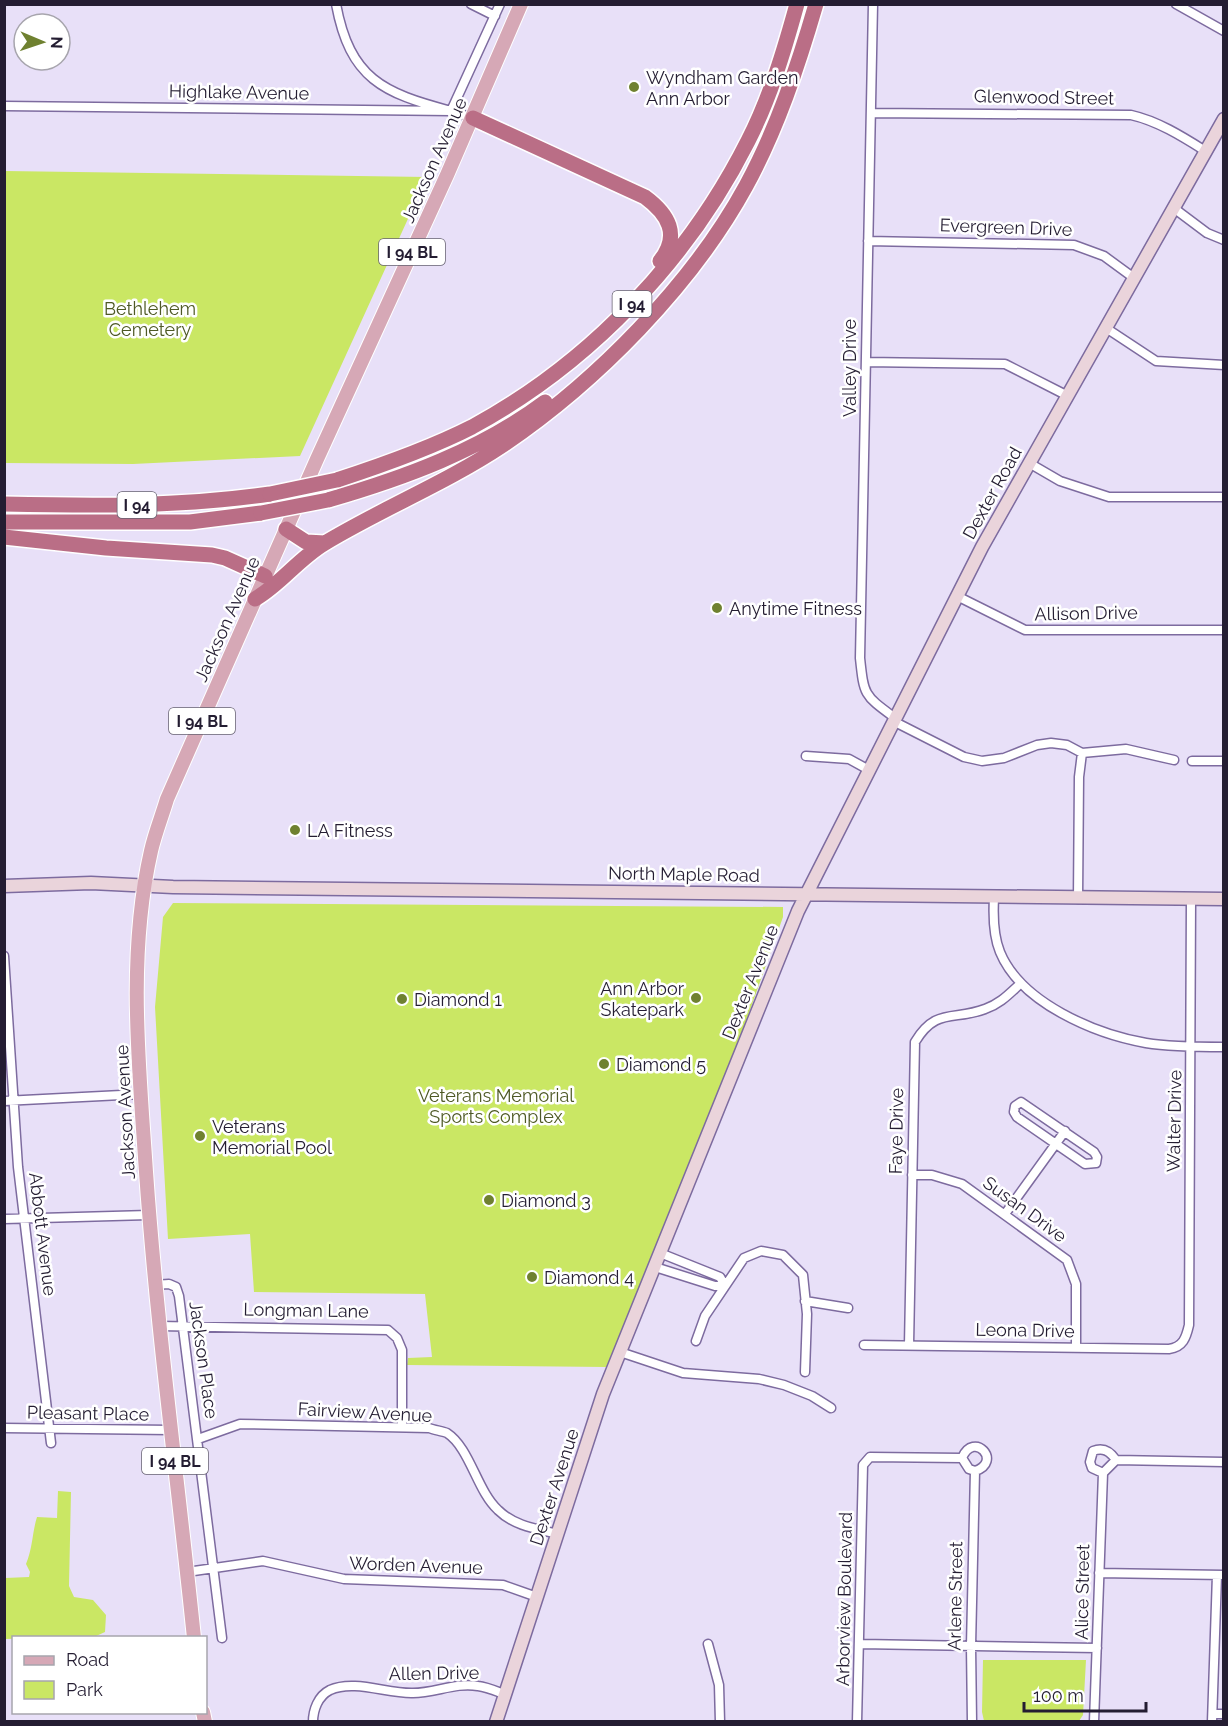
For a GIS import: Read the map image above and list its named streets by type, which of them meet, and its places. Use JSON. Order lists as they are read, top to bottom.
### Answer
{
  "streets": {
    "highway": ["I 94"],
    "main road": [
      "Jackson Avenue",
      "I 94 BL",
      "Dexter Road",
      "North Maple Road",
      "Dexter Avenue"
    ],
    "street": [
      "Highlake Avenue",
      "Glenwood Street",
      "Evergreen Drive",
      "Valley Drive",
      "Allison Drive",
      "Walter Drive",
      "Faye Drive",
      "Susan Drive",
      "Abbott Avenue",
      "Longman Lane",
      "Leona Drive",
      "Jackson Place",
      "Fairview Avenue",
      "Pleasant Place",
      "Worden Avenue",
      "Alice Street",
      "Arlene Street",
      "Arborview Boulevard",
      "Allen Drive"
    ]
  },
  "crossings": [
    ["Highlake Avenue", "Jackson Avenue"],
    ["Glenwood Street", "Valley Drive"],
    ["Glenwood Street", "Dexter Road"],
    ["Jackson Avenue", "North Maple Road"],
    ["Jackson Avenue", "Longman Lane"],
    ["Jackson Avenue", "Jackson Place"],
    ["Jackson Avenue", "Pleasant Place"],
    ["Jackson Avenue", "Worden Avenue"],
    ["Evergreen Drive", "Valley Drive"],
    ["Evergreen Drive", "Dexter Road"],
    ["Valley Drive", "Dexter Road"],
    ["Dexter Road", "Allison Drive"],
    ["Dexter Road", "North Maple Road"],
    ["Dexter Road", "Dexter Avenue"],
    ["North Maple Road", "Dexter Avenue"],
    ["North Maple Road", "Walter Drive"],
    ["Dexter Avenue", "Fairview Avenue"],
    ["Dexter Avenue", "Worden Avenue"],
    ["Dexter Avenue", "Allen Drive"],
    ["Walter Drive", "Leona Drive"],
    ["Faye Drive", "Susan Drive"],
    ["Faye Drive", "Leona Drive"],
    ["Susan Drive", "Leona Drive"],
    ["Abbott Avenue", "Pleasant Place"],
    ["Longman Lane", "Jackson Place"],
    ["Longman Lane", "Fairview Avenue"],
    ["Jackson Place", "Fairview Avenue"],
    ["Jackson Place", "Worden Avenue"],
    ["Arlene Street", "Arborview Boulevard"]
  ],
  "parks": ["Bethlehem Cemetery", "Veterans Memorial Sports Complex"],
  "places": [
    "Wyndham Garden Ann Arbor",
    "Anytime Fitness",
    "LA Fitness",
    "Ann Arbor Skatepark",
    "Diamond 1",
    "Diamond 5",
    "Veterans Memorial Pool",
    "Diamond 3",
    "Diamond 4"
  ],
  "legend": ["Road", "Park"],
  "scale_bar": "100 m",
  "north": "right"
}
